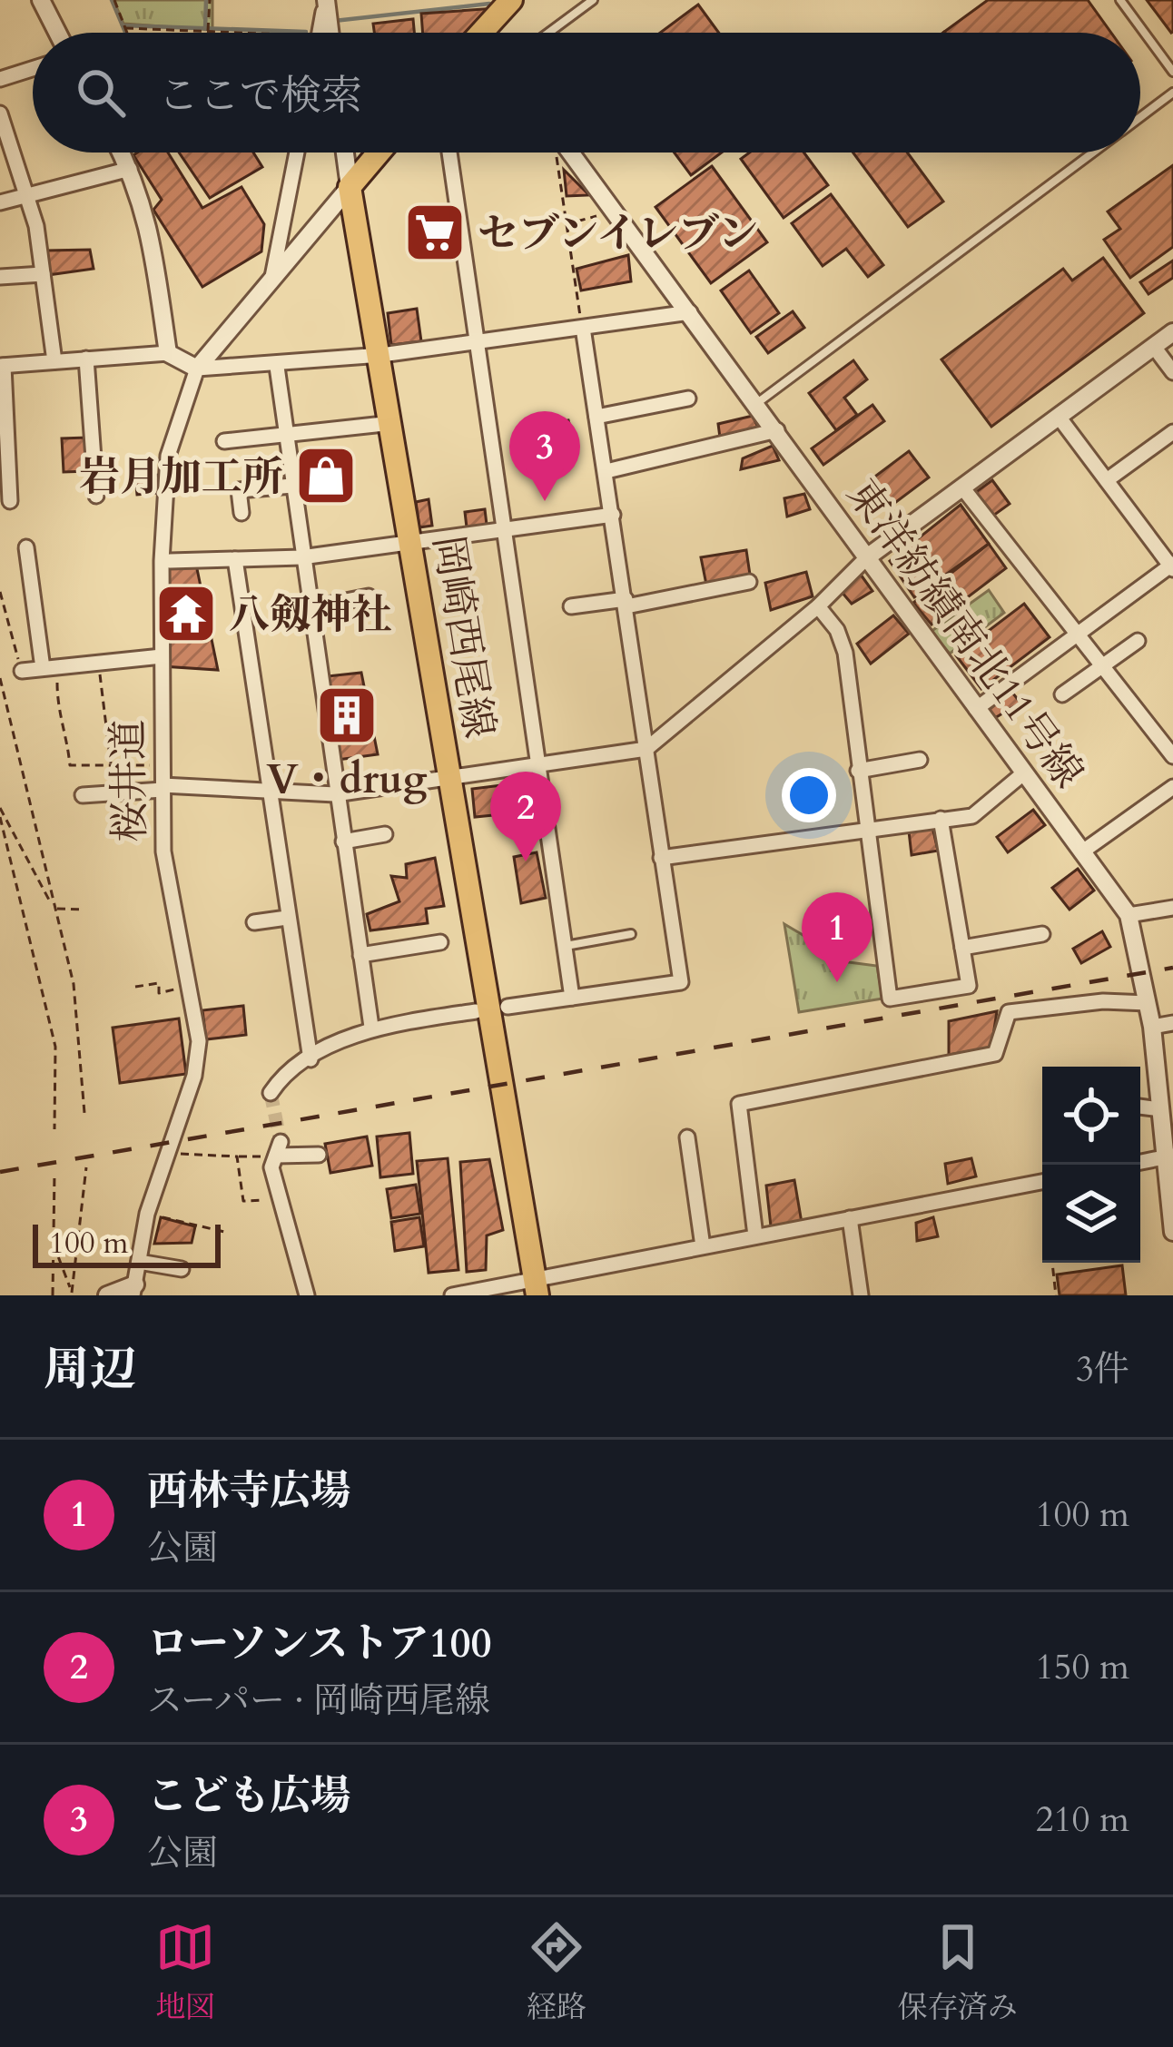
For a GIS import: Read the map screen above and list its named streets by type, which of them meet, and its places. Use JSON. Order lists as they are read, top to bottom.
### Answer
{
  "streets": {
    "main road": ["岡崎西尾線"],
    "street": ["東洋紡績南北11号線", "桜井道"]
  },
  "crossings": [
    ["岡崎西尾線", "桜井道"]
  ],
  "places": {
    "supermarket": ["セブンイレブン"],
    "shop": ["岩月加工所"],
    "temple": ["八剱神社"],
    "building": ["V・drug"]
  },
  "scale_bar": "100 m",
  "page": {
    "search": "ここで検索",
    "pins": ["3", "2", "1"],
    "scale": "100 m",
    "heading": ["周辺", "3件"],
    "list": [
      {
        "mark": "1",
        "name": "西林寺広場",
        "note": "公園",
        "value": "100 m"
      },
      {
        "mark": "2",
        "name": "ローソンストア100",
        "note": "スーパー · 岡崎西尾線",
        "value": "150 m"
      },
      {
        "mark": "3",
        "name": "こども広場",
        "note": "公園",
        "value": "210 m"
      }
    ],
    "nav": ["地図", "経路", "保存済み"]
  }
}
